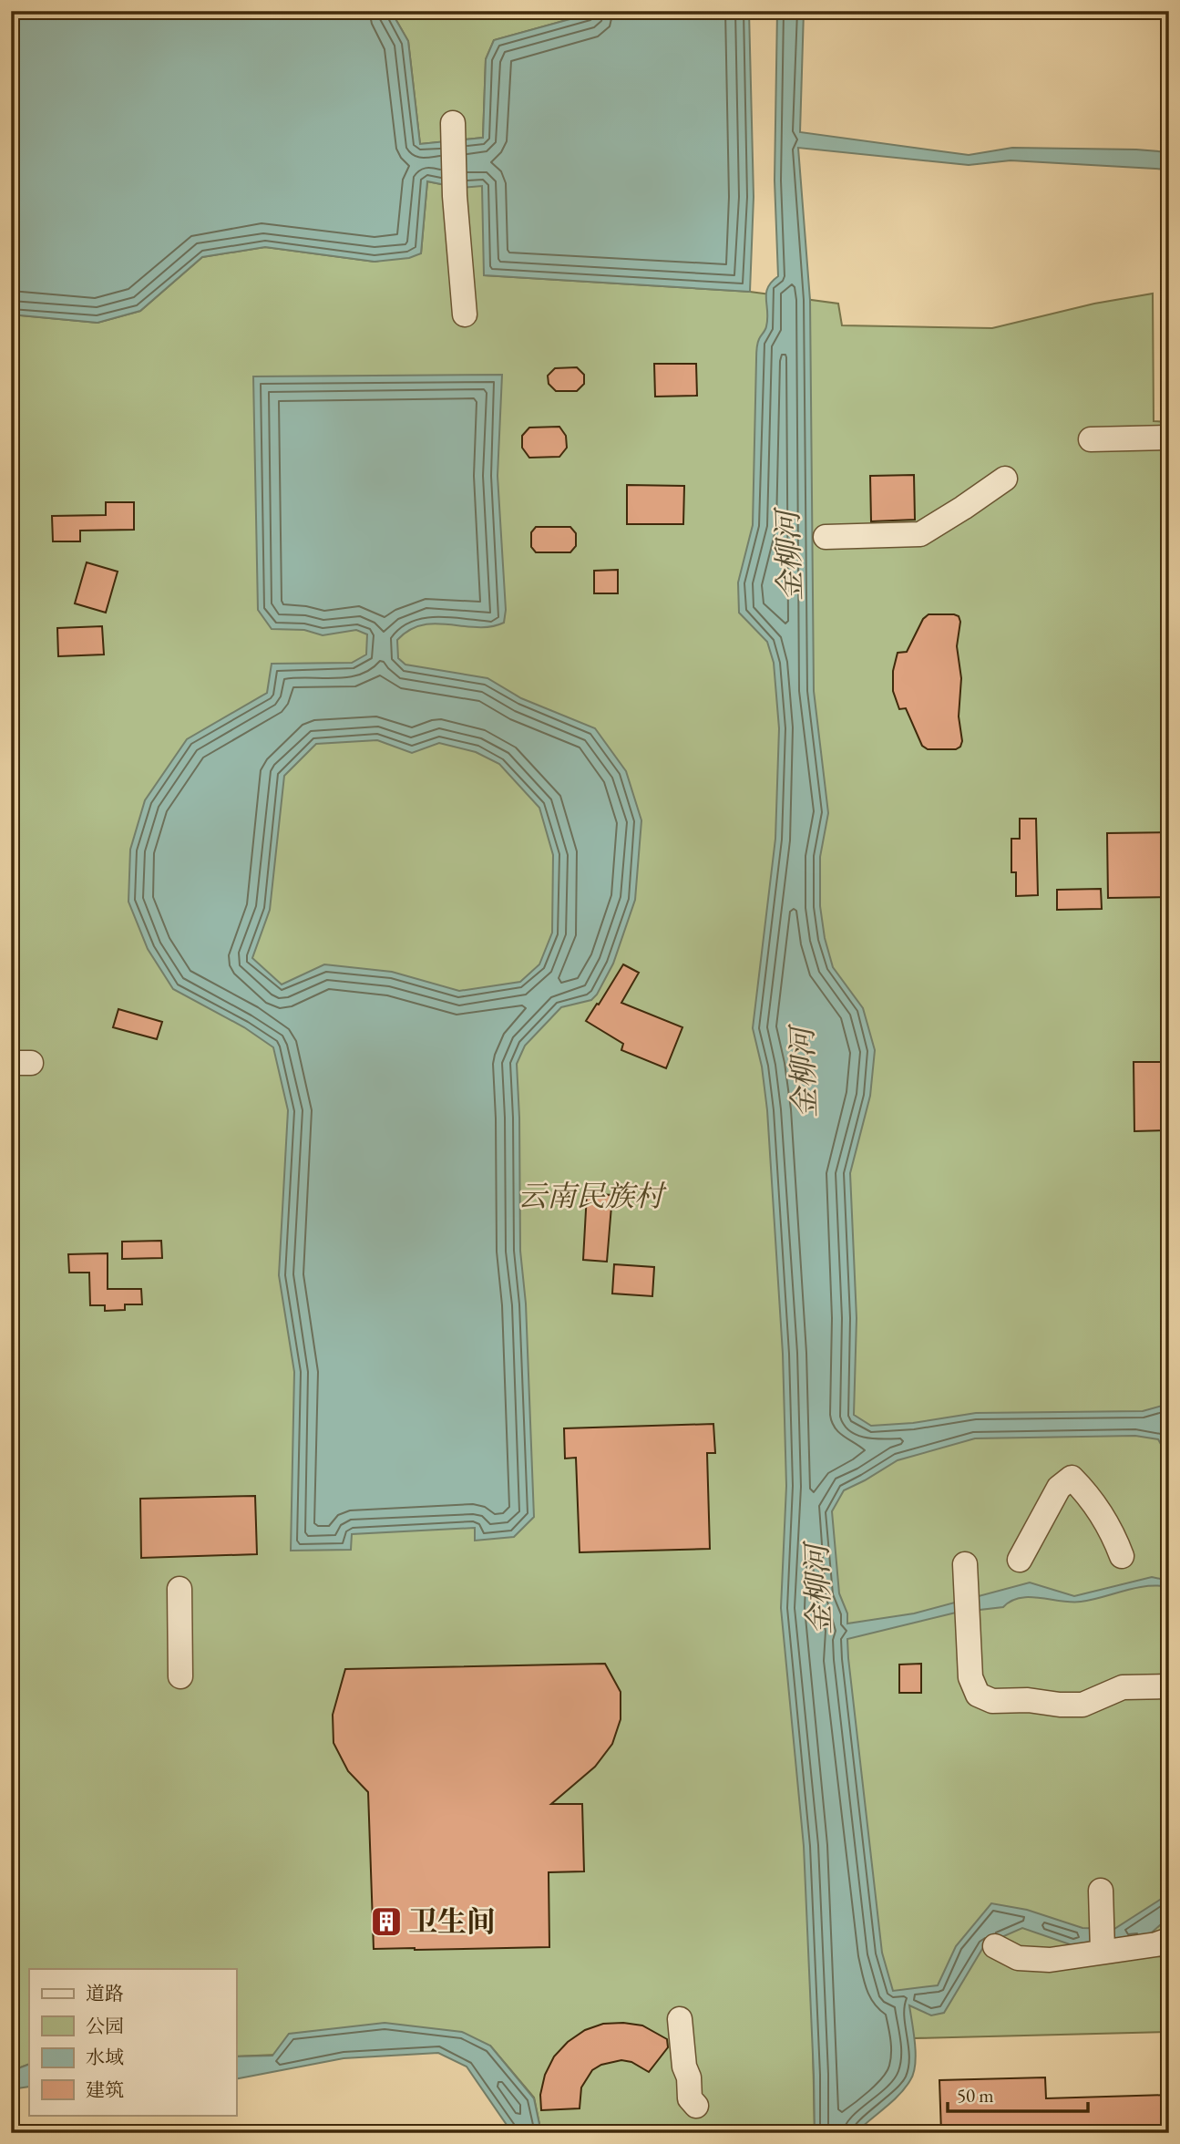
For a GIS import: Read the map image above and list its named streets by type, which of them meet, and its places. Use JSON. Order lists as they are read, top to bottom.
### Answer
{
  "water": ["金柳河"],
  "parks": ["云南民族村"],
  "places": {
    "building": ["卫生间"]
  },
  "legend": [
    "道路",
    "公园",
    "水域",
    "建筑"
  ],
  "scale_bar": "50 m"
}
